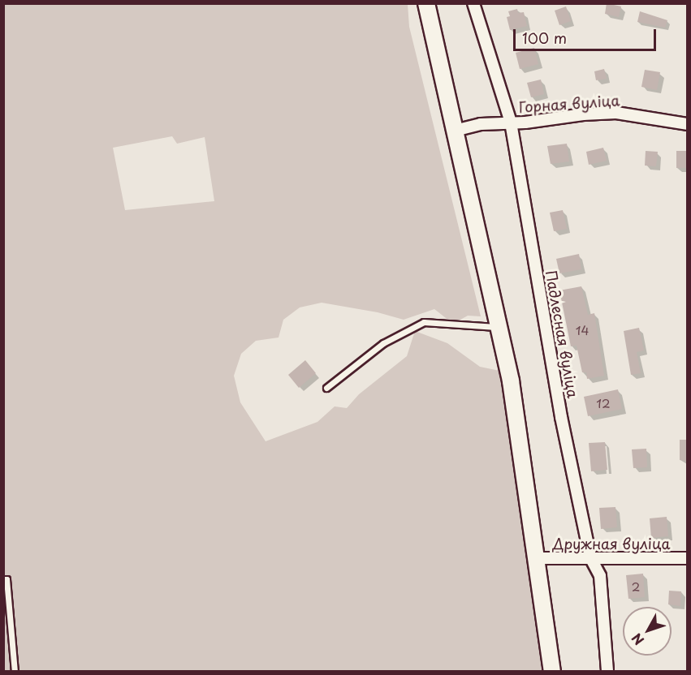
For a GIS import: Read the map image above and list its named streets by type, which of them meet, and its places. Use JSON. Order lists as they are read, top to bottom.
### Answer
{
  "streets": {
    "street": ["Горная вуліца", "Падлесная вуліца", "Дружная вуліца"]
  },
  "crossings": [
    ["Горная вуліца", "Падлесная вуліца"],
    ["Падлесная вуліца", "Дружная вуліца"]
  ],
  "house_numbers": ["14", "12", "2"],
  "scale_bar": "100 m",
  "north": "bottom left"
}
